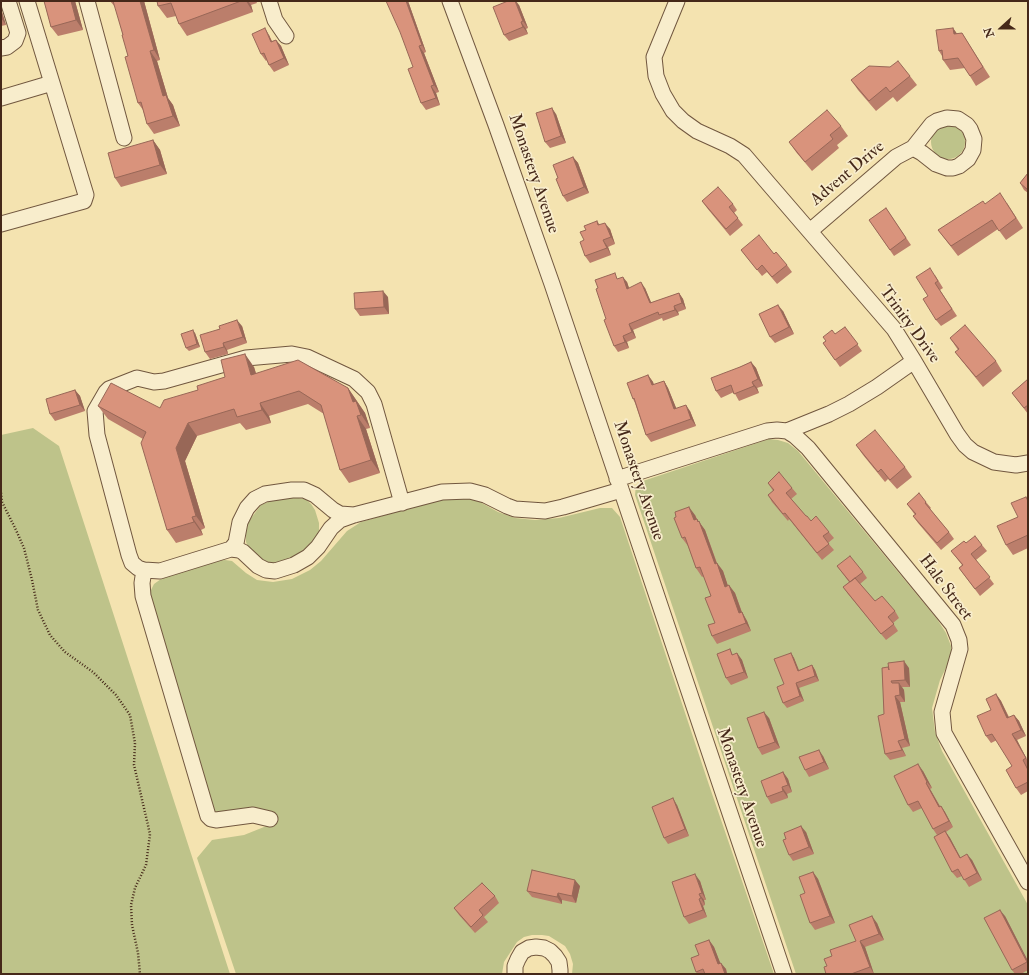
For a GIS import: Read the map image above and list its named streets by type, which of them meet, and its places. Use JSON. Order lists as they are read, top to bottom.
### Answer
{
  "streets": {
    "street": [
      "Monastery Avenue",
      "Advent Drive",
      "Trinity Drive",
      "Hale Street"
    ]
  },
  "crossings": [
    ["Advent Drive", "Trinity Drive"]
  ],
  "north": "left"
}
